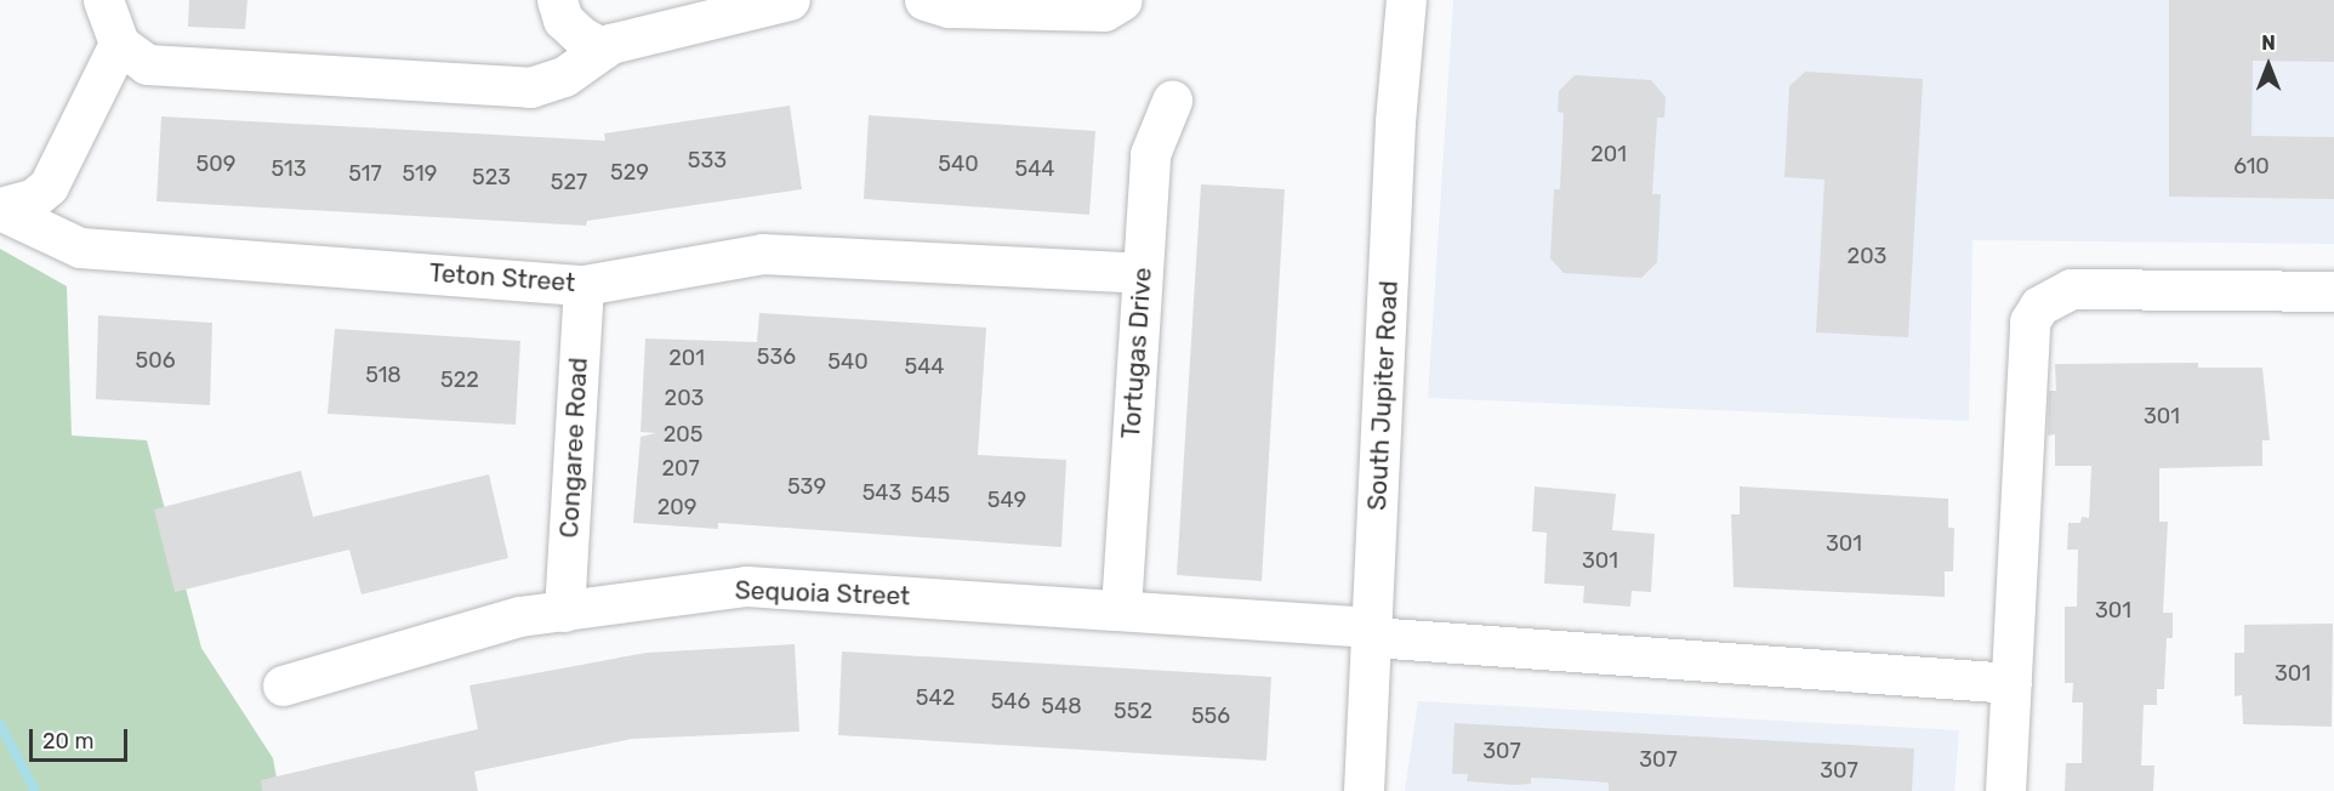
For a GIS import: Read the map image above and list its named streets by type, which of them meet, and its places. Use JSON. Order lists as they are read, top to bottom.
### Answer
{
  "streets": {
    "street": [
      "Teton Street",
      "Tortugas Drive",
      "South Jupiter Road",
      "Congaree Road",
      "Sequoia Street"
    ]
  },
  "crossings": [
    ["Teton Street", "Tortugas Drive"],
    ["Teton Street", "Congaree Road"],
    ["Tortugas Drive", "Sequoia Street"],
    ["South Jupiter Road", "Sequoia Street"],
    ["Congaree Road", "Sequoia Street"]
  ],
  "house_numbers": [
    "201",
    "533",
    "509",
    "540",
    "610",
    "513",
    "544",
    "529",
    "517",
    "519",
    "523",
    "527",
    "203",
    "536",
    "201",
    "506",
    "540",
    "544",
    "518",
    "522",
    "203",
    "301",
    "205",
    "207",
    "539",
    "543",
    "545",
    "549",
    "209",
    "301",
    "301",
    "301",
    "301",
    "542",
    "546",
    "548",
    "552",
    "556",
    "307",
    "307",
    "307"
  ],
  "scale_bar": "20 m",
  "north": "top"
}
